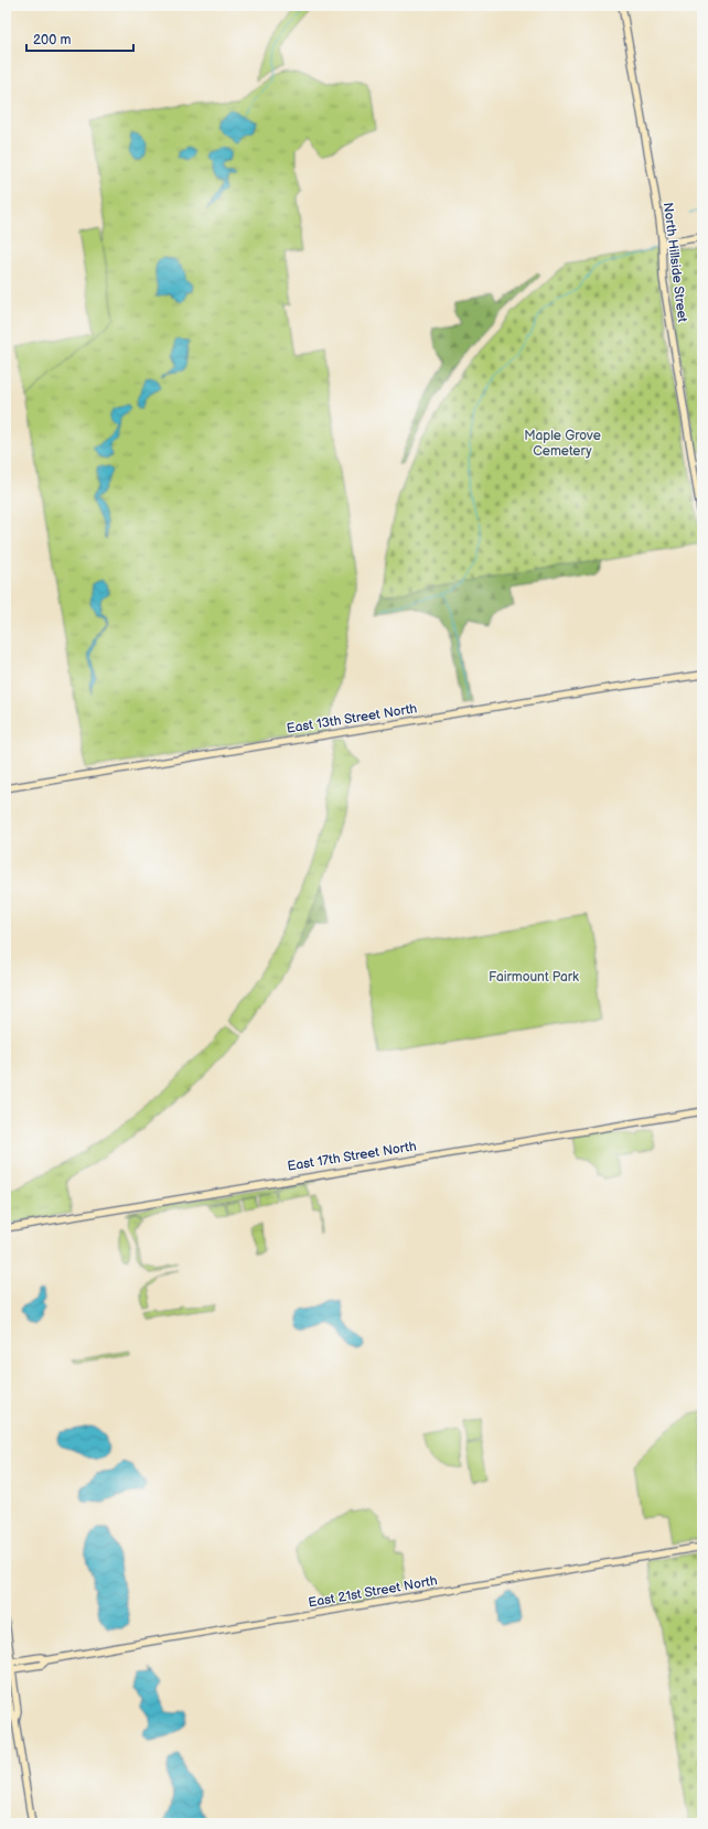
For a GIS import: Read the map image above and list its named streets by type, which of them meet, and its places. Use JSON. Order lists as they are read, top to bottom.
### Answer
{
  "streets": {
    "main road": [
      "North Hillside Street",
      "East 13th Street North",
      "East 17th Street North",
      "East 21st Street North"
    ]
  },
  "parks": ["Maple Grove Cemetery", "Fairmount Park"],
  "scale_bar": "200 m"
}
